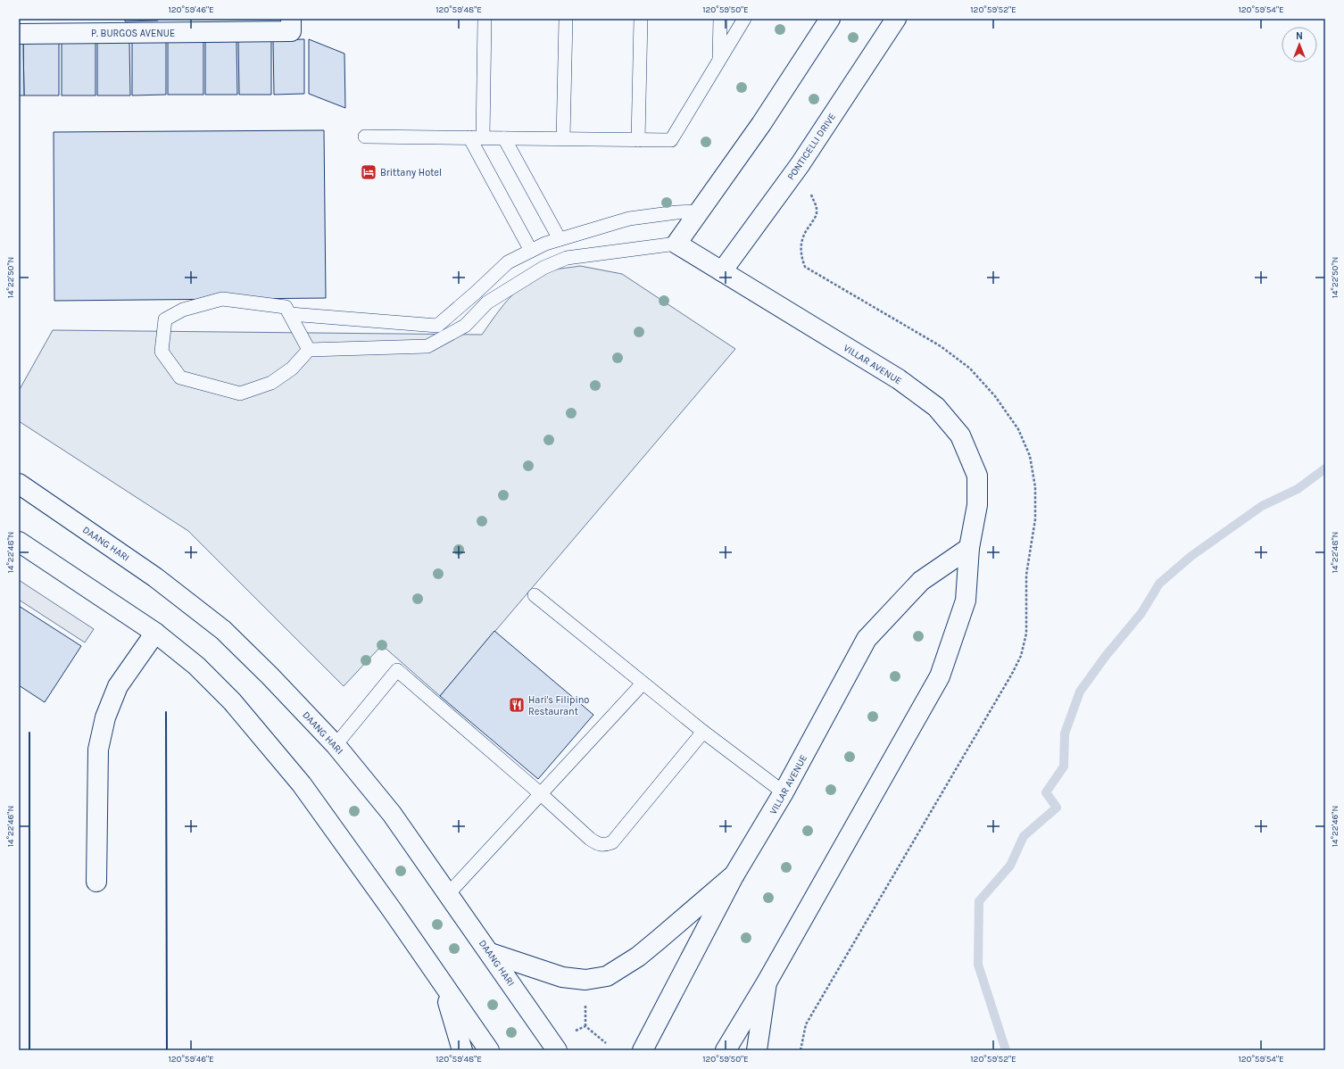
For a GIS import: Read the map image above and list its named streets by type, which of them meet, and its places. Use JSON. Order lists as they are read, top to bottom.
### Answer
{
  "streets": {
    "street": [
      "P. BURGOS AVENUE",
      "PONTICELLI DRIVE",
      "VILLAR AVENUE",
      "DAANG HARI"
    ]
  },
  "crossings": [
    ["PONTICELLI DRIVE", "VILLAR AVENUE"]
  ],
  "places": {
    "hotel": ["Brittany Hotel"],
    "restaurant": ["Hari's Filipino Restaurant"]
  },
  "north": "top",
  "coordinates": [
    "120°59'46\"E",
    "120°59'48\"E",
    "120°59'50\"E",
    "120°59'52\"E",
    "120°59'54\"E",
    "14°22'50\"N",
    "14°22'48\"N",
    "14°22'46\"N"
  ]
}
